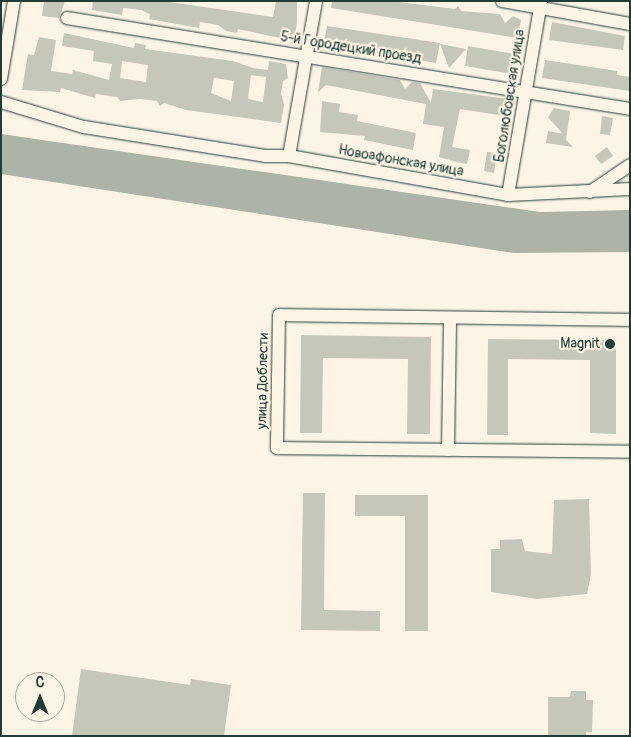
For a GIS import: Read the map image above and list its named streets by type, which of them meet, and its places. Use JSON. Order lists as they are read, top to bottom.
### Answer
{
  "streets": {
    "street": [
      "5-й Городецкий проезд",
      "Боголюбовская улица",
      "Новоафонская улица",
      "улица Доблести"
    ]
  },
  "crossings": [
    ["5-й Городецкий проезд", "Боголюбовская улица"],
    ["Боголюбовская улица", "Новоафонская улица"]
  ],
  "places": ["Magnit"],
  "north": "top"
}
